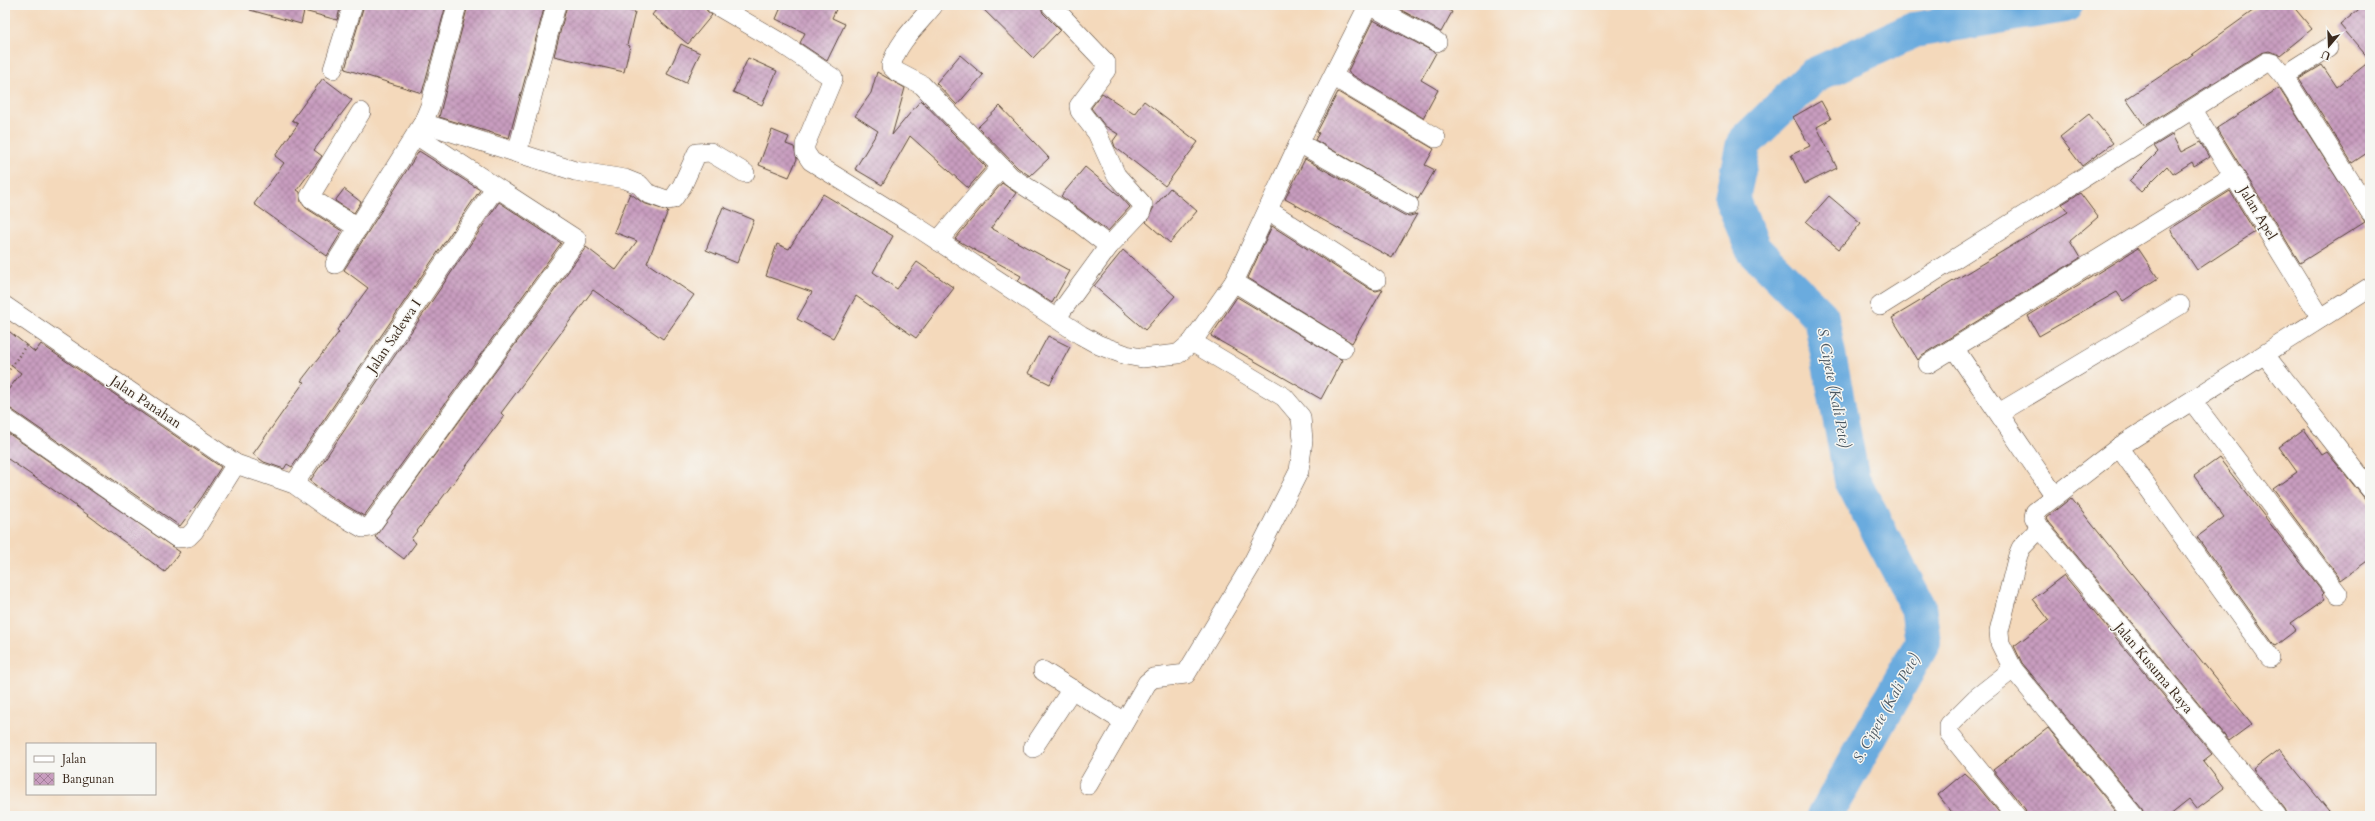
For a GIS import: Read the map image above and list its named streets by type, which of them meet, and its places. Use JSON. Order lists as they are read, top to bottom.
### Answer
{
  "streets": {
    "street": [
      "Jalan Apel",
      "Jalan Sadewa I",
      "Jalan Panahan",
      "Jalan Kusuma Raya"
    ]
  },
  "crossings": [
    ["Jalan Sadewa I", "Jalan Panahan"]
  ],
  "water": ["S. Cipete (Kali Pete)"],
  "legend": ["Jalan", "Bangunan"],
  "north": "bottom"
}
